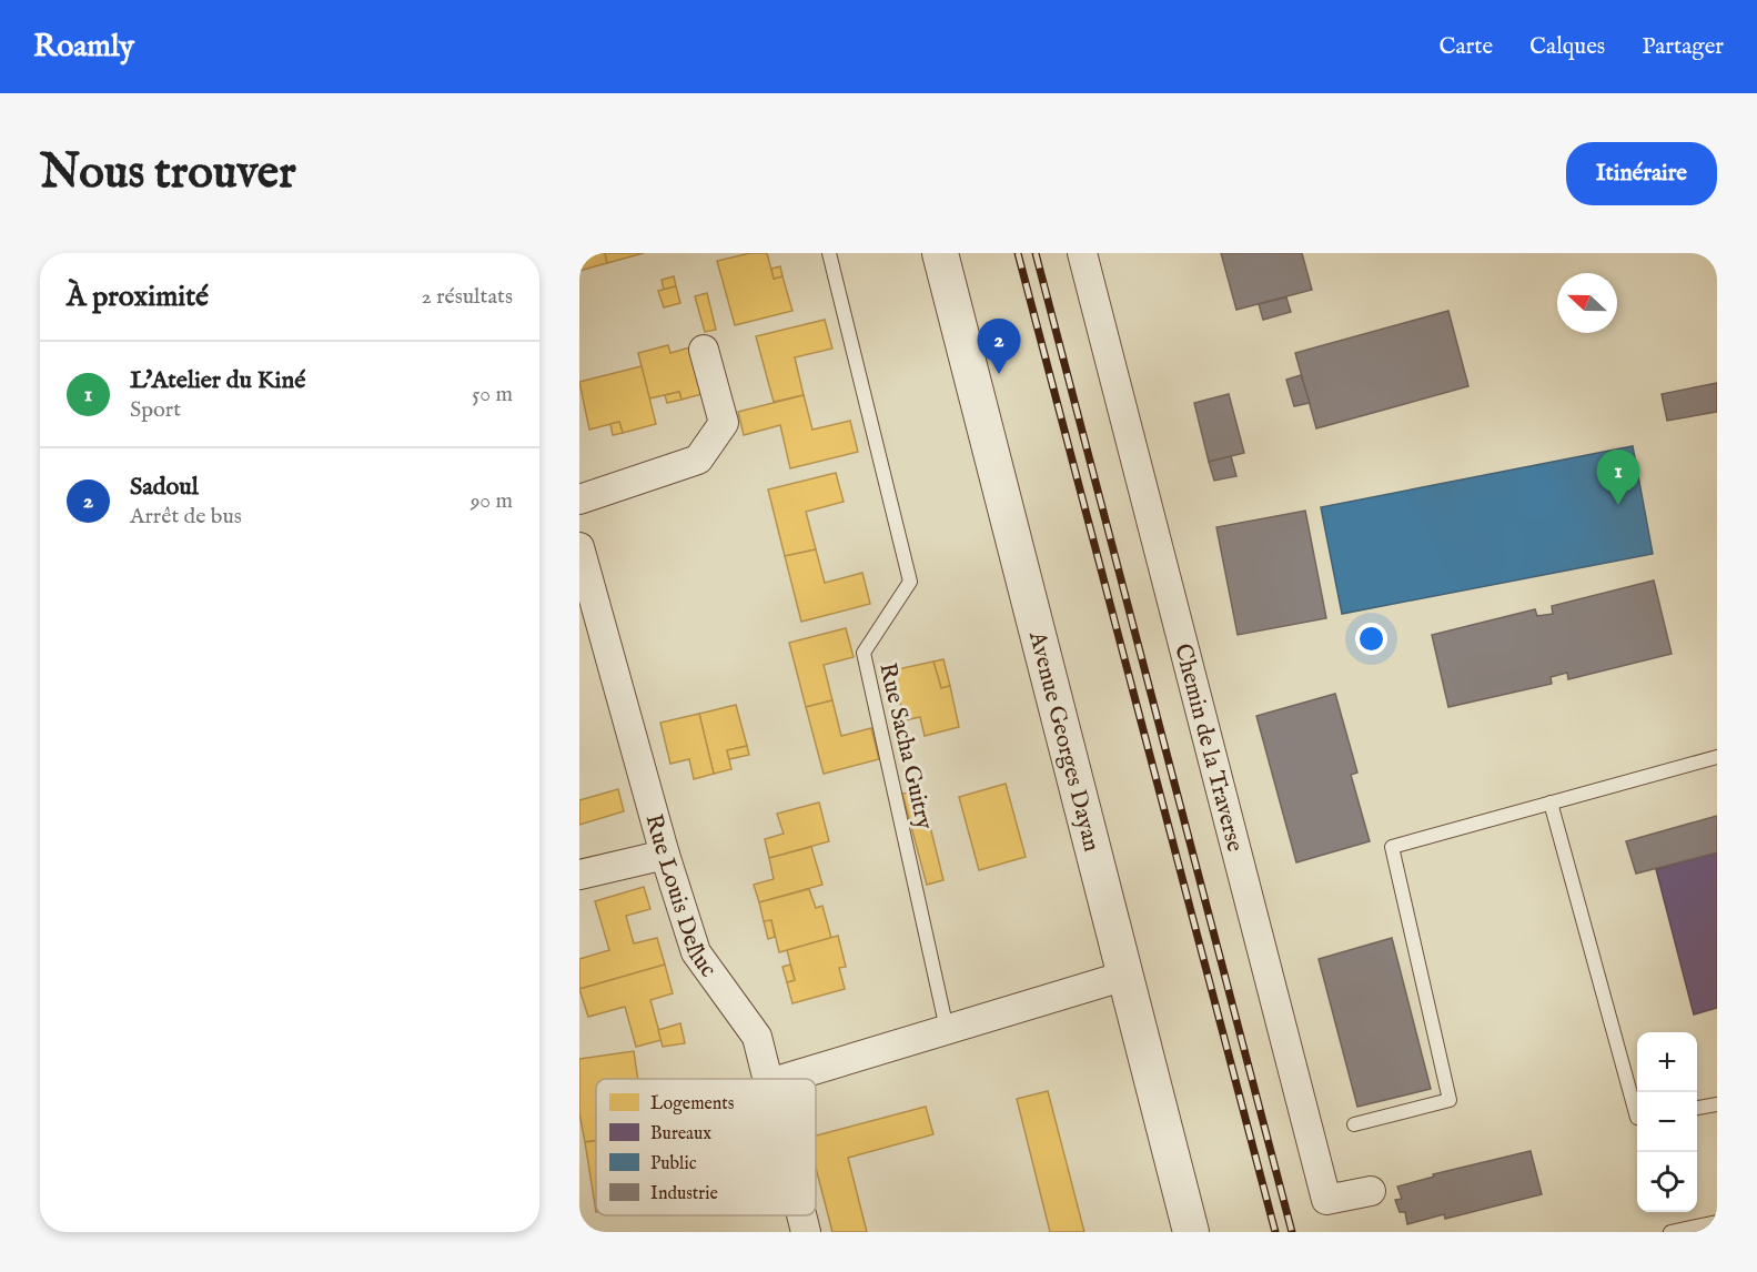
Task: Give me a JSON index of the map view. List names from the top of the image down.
{
  "streets": {
    "street": ["Avenue Georges Dayan", "Chemin de la Traverse", "Rue Louis Delluc"],
    "lane": ["Rue Sacha Guitry"]
  },
  "legend": [
    "Logements",
    "Bureaux",
    "Public",
    "Industrie"
  ],
  "north": "left",
  "page": {
    "header": "Roamly",
    "nav": ["Carte", "Calques", "Partager"],
    "buttons": "Itinéraire",
    "title": "Nous trouver",
    "heading": ["À proximité", "2 résultats"],
    "pins": ["2", "1"],
    "list": [
      {
        "mark": "1",
        "name": "L'Atelier du Kiné",
        "note": "Sport",
        "value": "50 m"
      },
      {
        "mark": "2",
        "name": "Sadoul",
        "note": "Arrêt de bus",
        "value": "90 m"
      }
    ],
    "map_buttons": ["+", "−"]
  }
}
